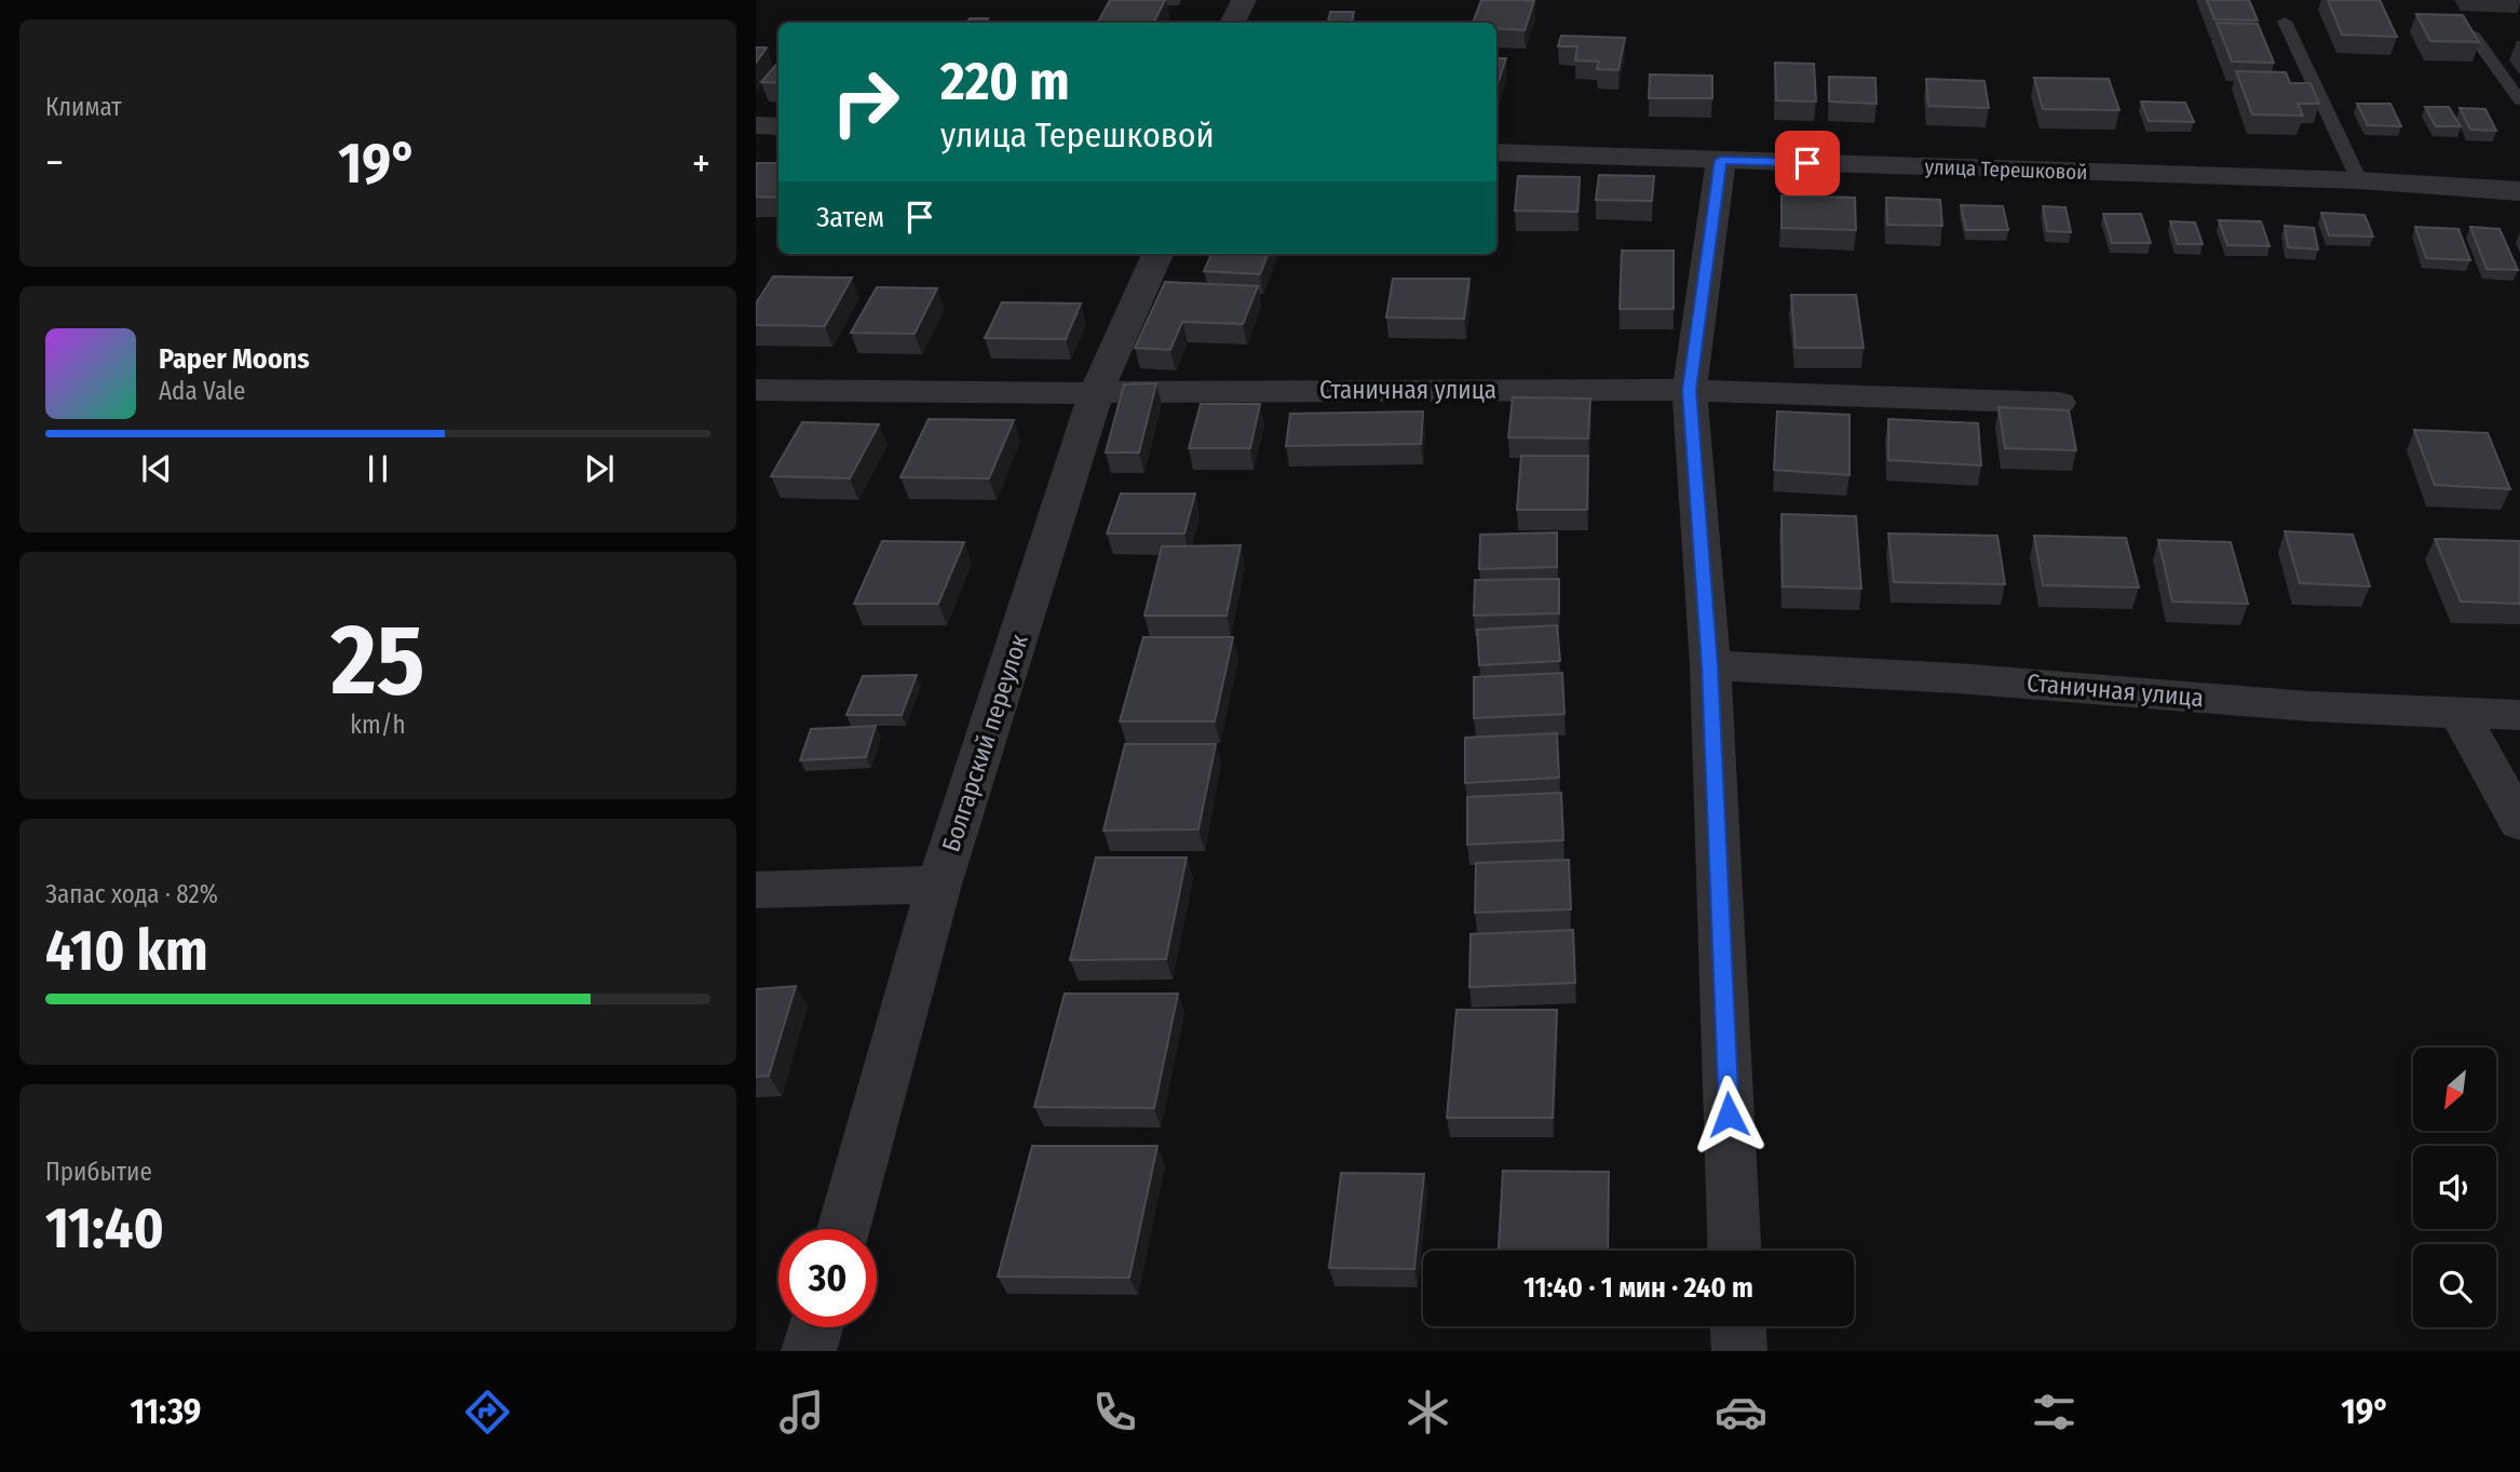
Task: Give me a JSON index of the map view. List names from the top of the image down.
{
  "streets": {
    "street": ["улица Терешковой", "Станичная улица", "Болгарский переулок"]
  },
  "crossings": [
    ["Станичная улица", "Болгарский переулок"]
  ],
  "north": "bottom left",
  "page": {
    "tile": [
      "Климат",
      ["25", "km/h"],
      ["Запас хода · 82%", "410 km"],
      ["Прибытие", "11:40"]
    ],
    "turn": ["220 m", "улица Терешковой"],
    "heat": ["−", "19°", "+"],
    "then": "Затем",
    "song": ["Paper Moons", "Ada Vale"],
    "limit": "30",
    "trip": "11:40 · 1 мин · 240 m",
    "tabs": ["11:39", "19°"]
  }
}
